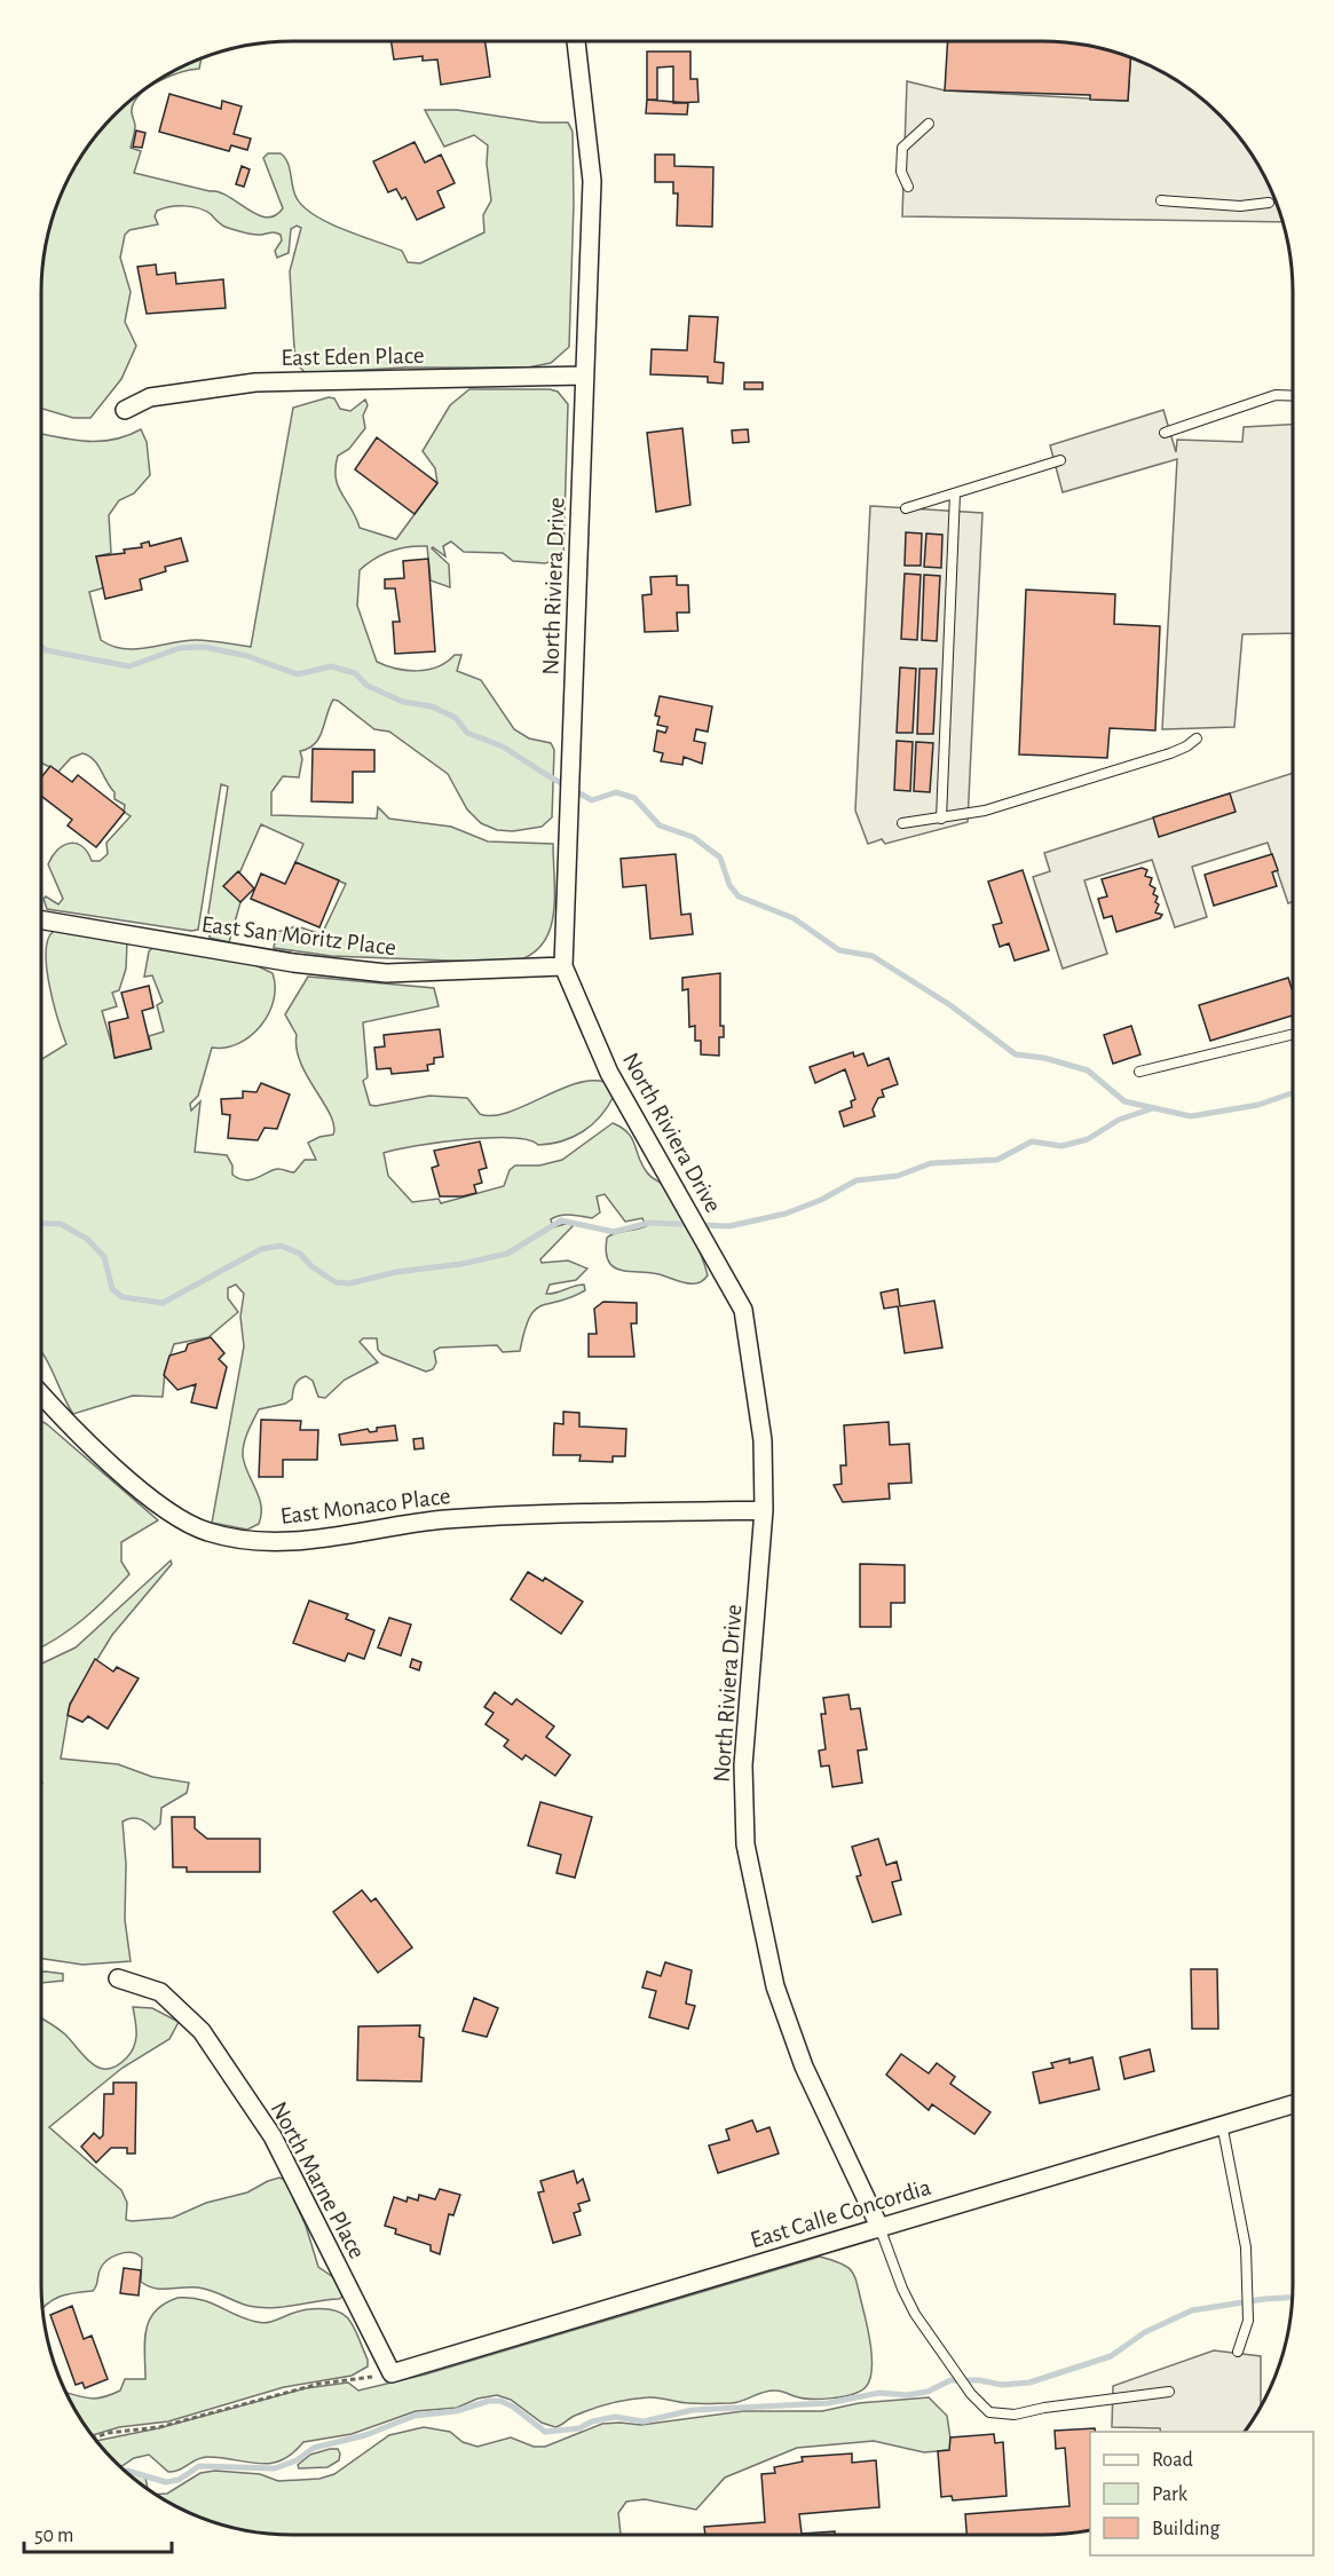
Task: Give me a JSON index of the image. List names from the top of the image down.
{
  "streets": {
    "street": [
      "East Eden Place",
      "North Riviera Drive",
      "East San Moritz Place",
      "East Monaco Place",
      "North Marne Place",
      "East Calle Concordia"
    ]
  },
  "crossings": [
    ["East Eden Place", "North Riviera Drive"],
    ["North Riviera Drive", "East San Moritz Place"],
    ["North Riviera Drive", "East Monaco Place"],
    ["North Riviera Drive", "East Calle Concordia"],
    ["North Marne Place", "East Calle Concordia"]
  ],
  "legend": ["Road", "Park", "Building"],
  "scale_bar": "50 m"
}
